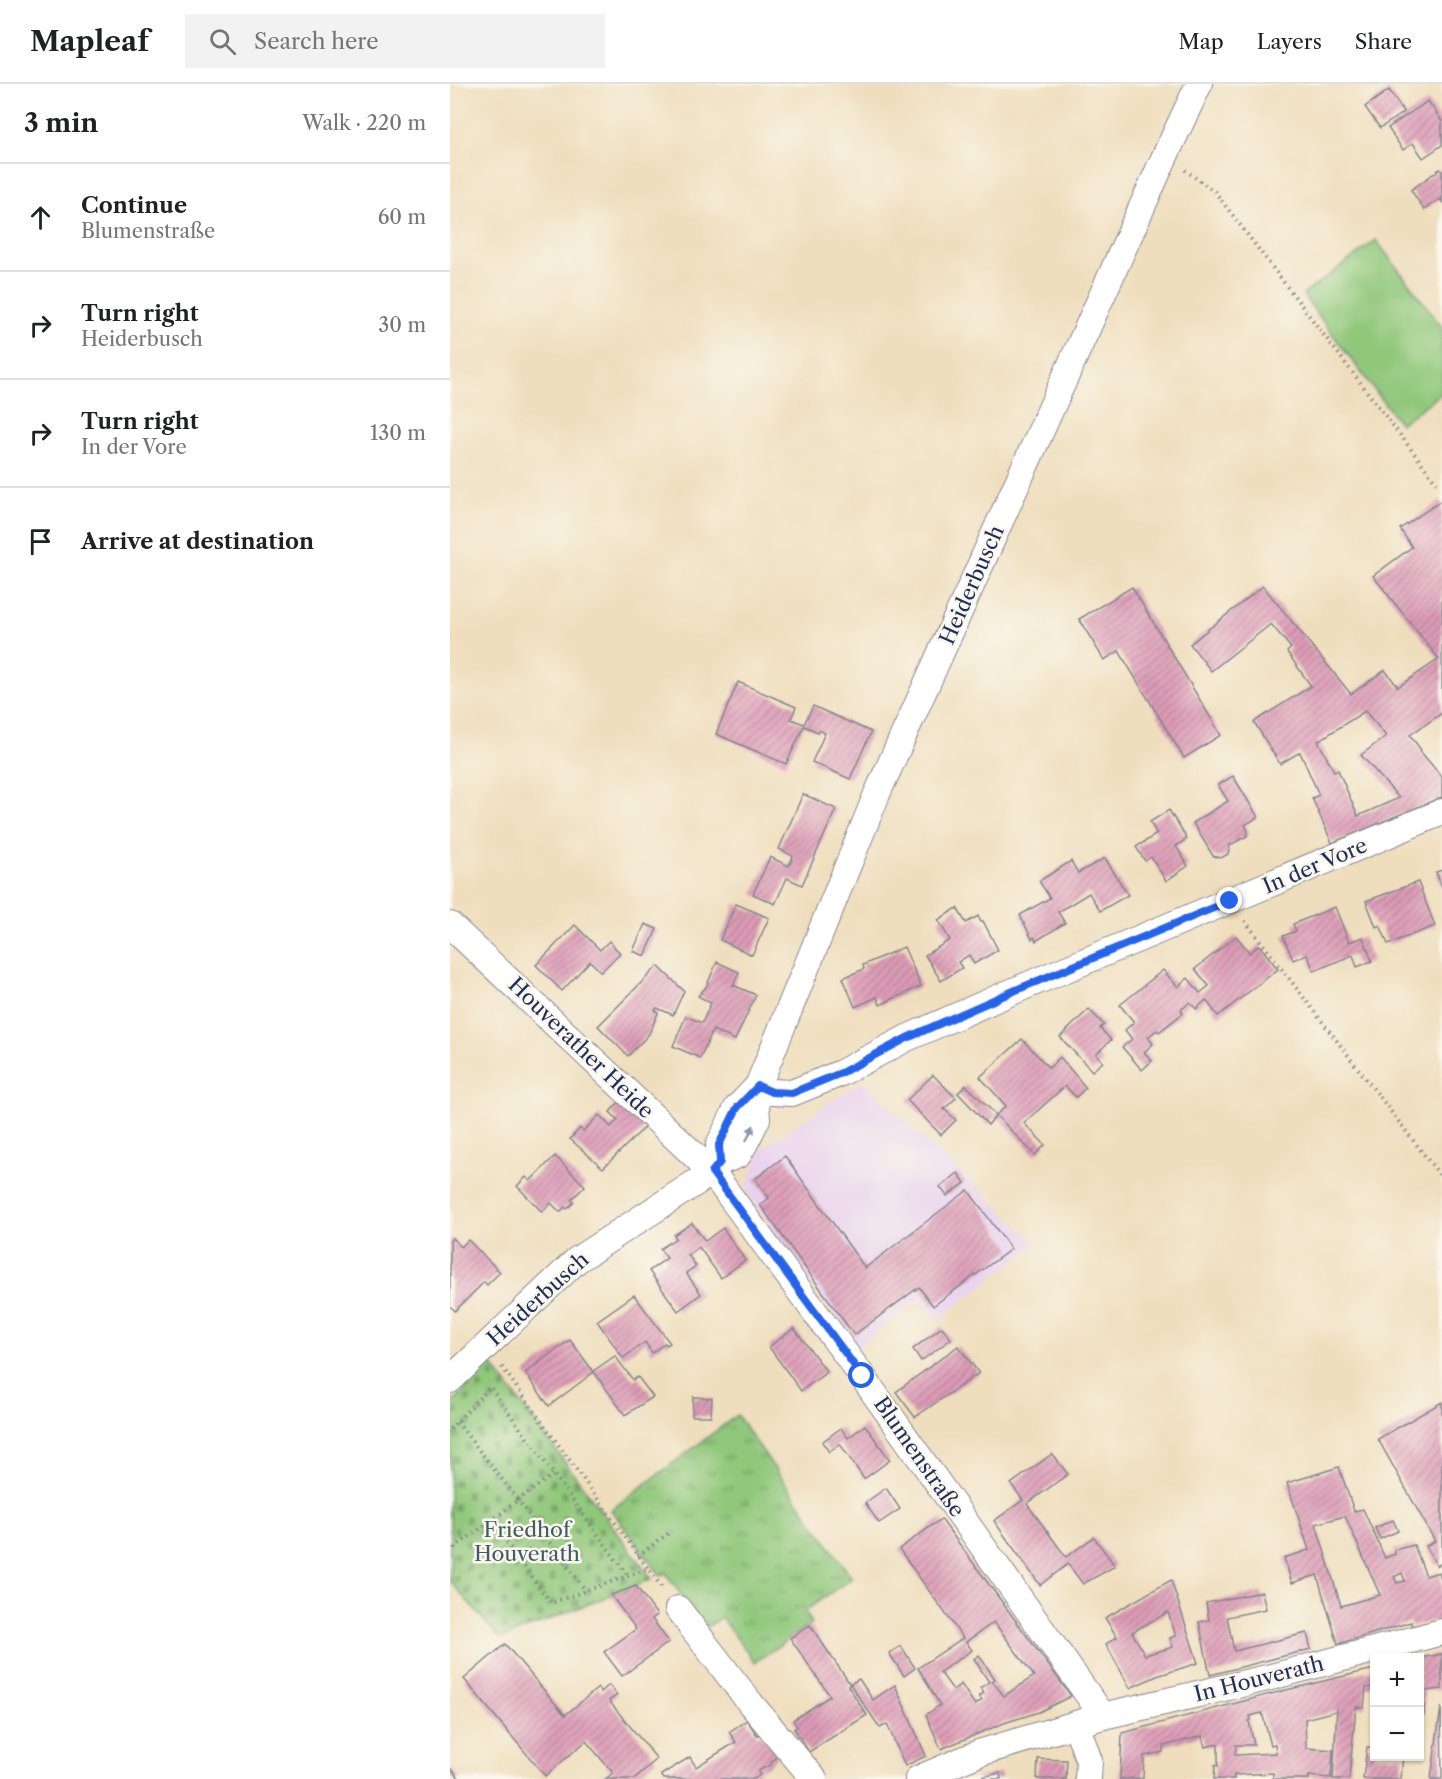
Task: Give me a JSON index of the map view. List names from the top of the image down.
{
  "streets": {
    "street": [
      "Heiderbusch",
      "In der Vore",
      "Houverather Heide",
      "Blumenstraße",
      "In Houverath"
    ]
  },
  "crossings": [
    ["Heiderbusch", "In der Vore"],
    ["Heiderbusch", "Houverather Heide"],
    ["Heiderbusch", "Blumenstraße"],
    ["Houverather Heide", "Blumenstraße"],
    ["Blumenstraße", "In Houverath"]
  ],
  "parks": ["Friedhof Houverath"],
  "page": {
    "header": "Mapleaf",
    "search": "Search here",
    "nav": ["Map", "Layers", "Share"],
    "heading": ["3 min", "Walk · 220 m"],
    "list": [
      ["Continue", "Blumenstraße", "60 m"],
      ["Turn right", "Heiderbusch", "30 m"],
      ["Turn right", "In der Vore", "130 m"],
      "Arrive at destination"
    ],
    "map_buttons": ["+", "−"]
  }
}
